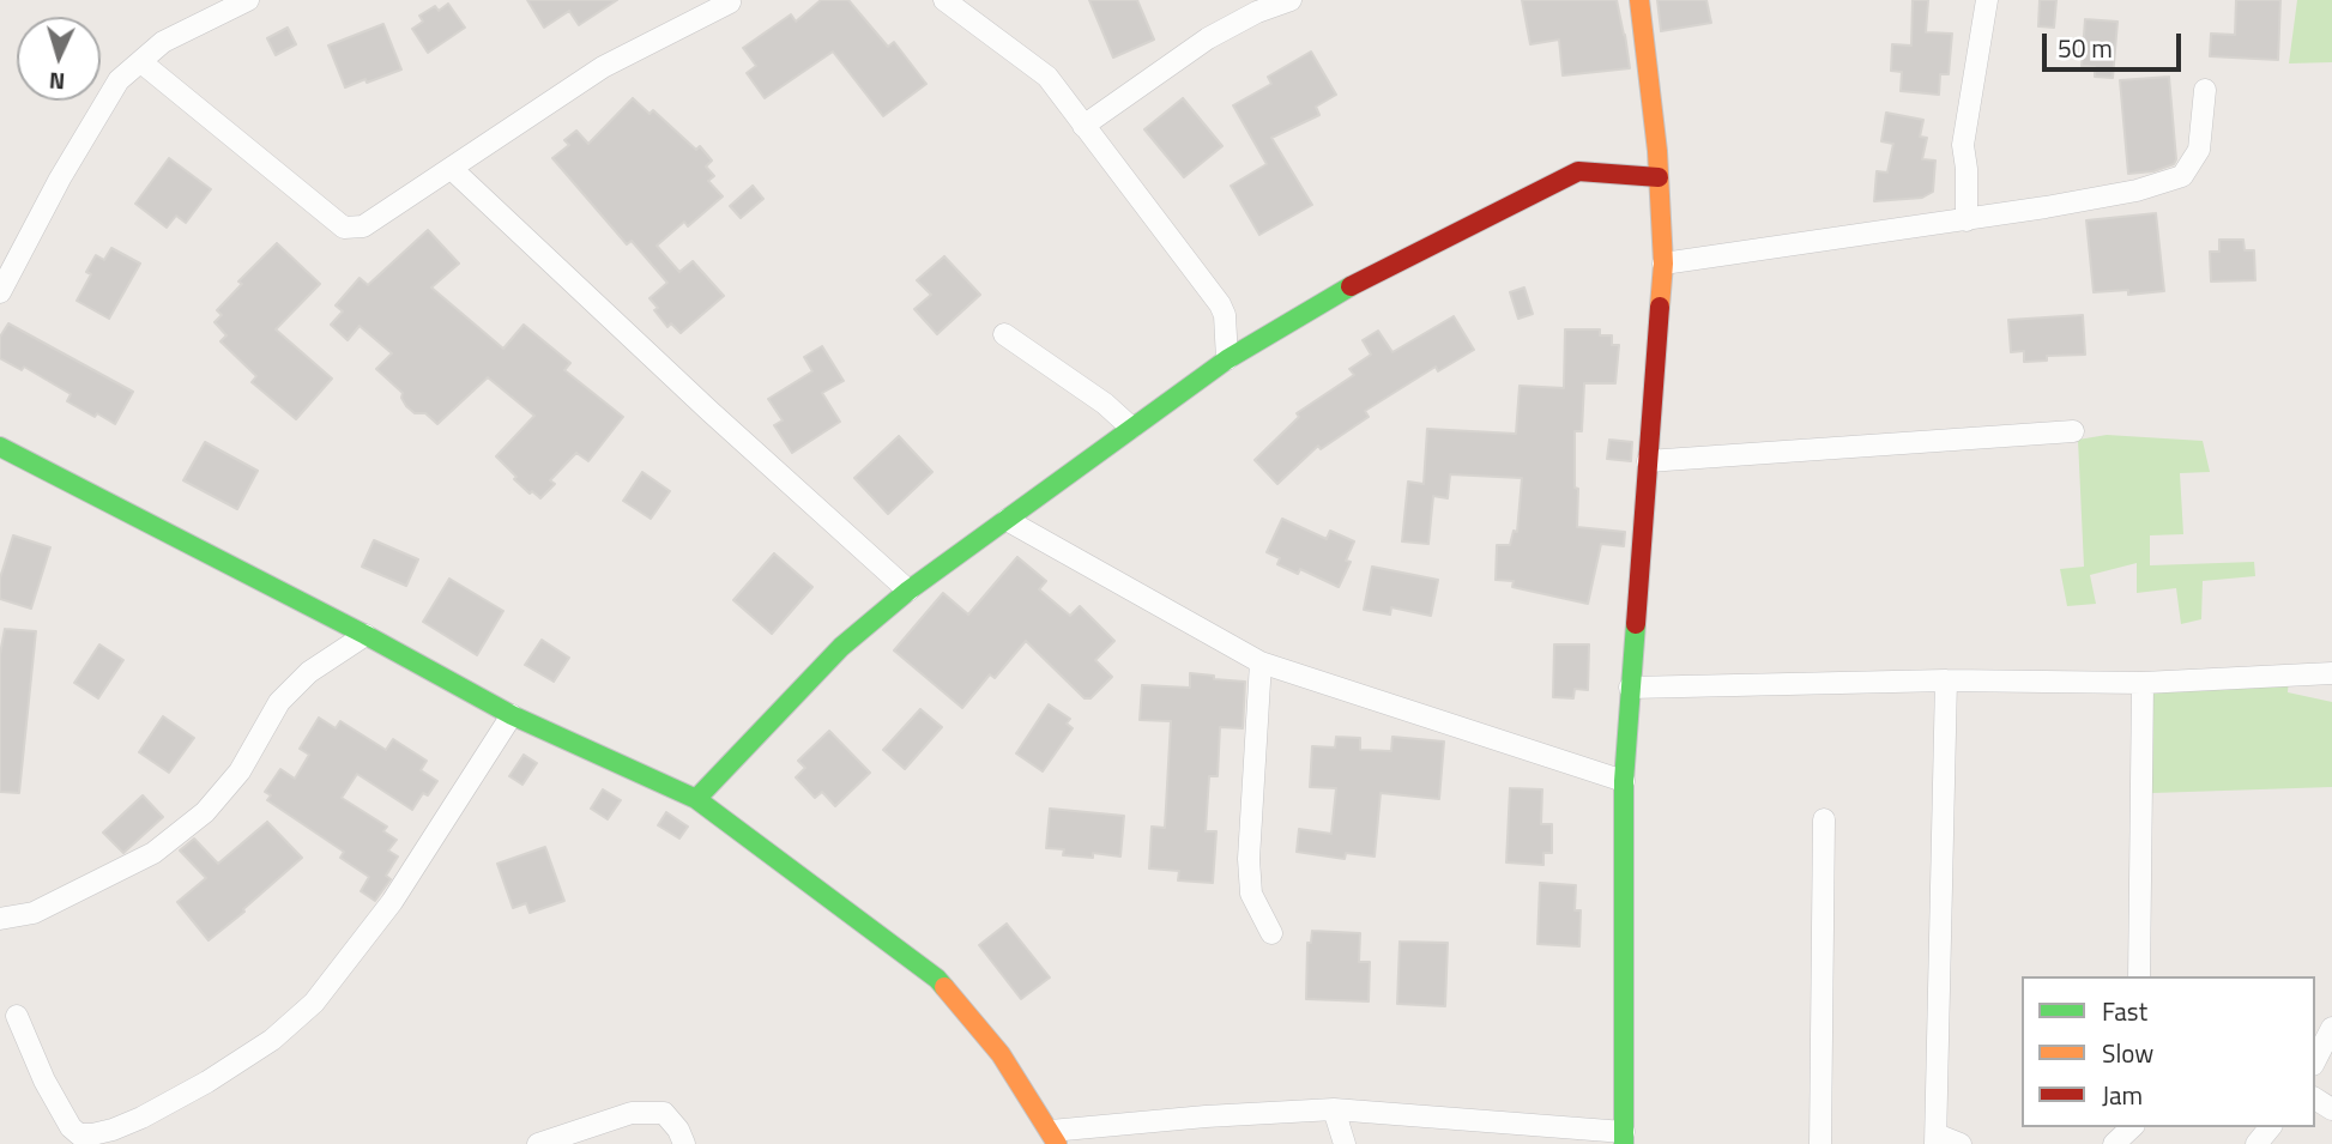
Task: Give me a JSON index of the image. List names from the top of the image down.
{
  "legend": ["Fast", "Slow", "Jam"],
  "scale_bar": "50 m",
  "north": "bottom"
}
